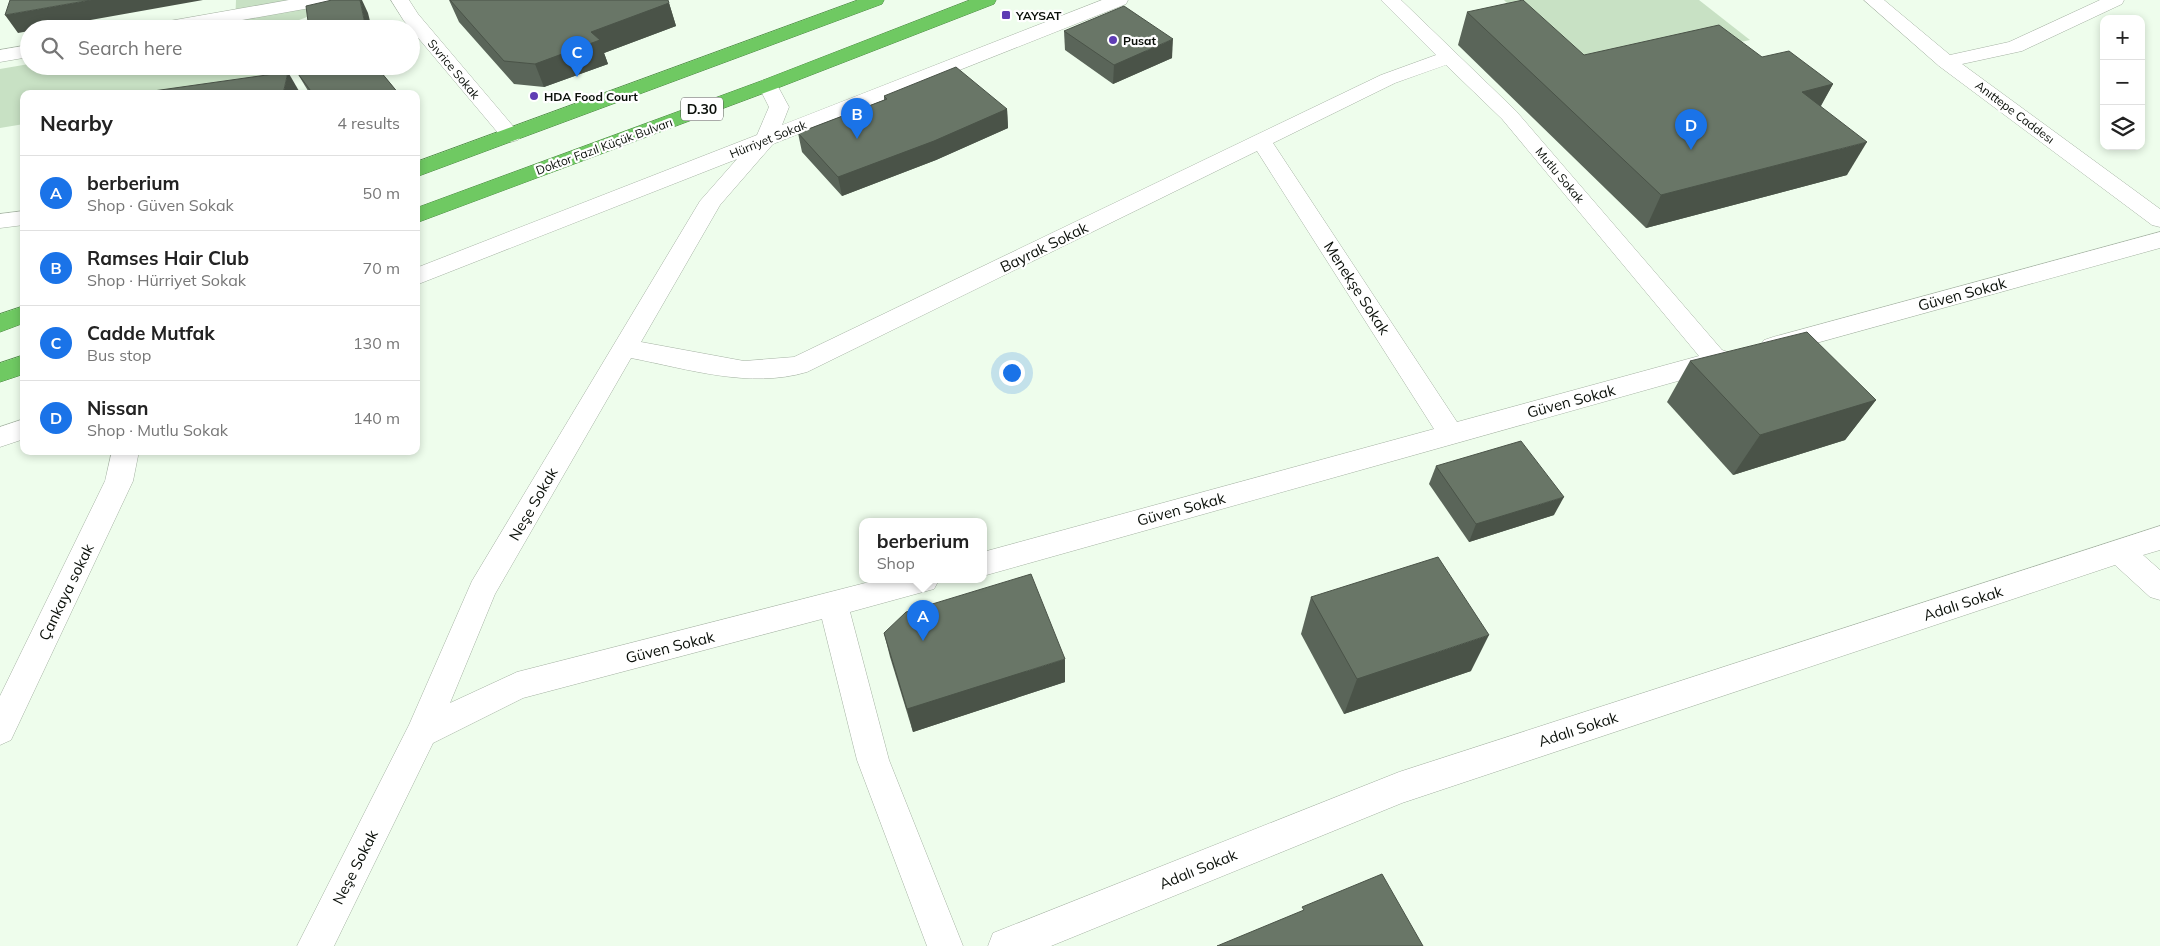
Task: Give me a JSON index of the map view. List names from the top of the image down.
{
  "streets": {
    "highway": ["D.30", "Doktor Fazıl Küçük Bulvarı"],
    "street": [
      "Sıvrice Sokak",
      "Anıttepe Caddesı",
      "Hürriyet Sokak",
      "Mutlu Sokak",
      "Bayrak Sokak",
      "Menekşe Sokak",
      "Güven Sokak",
      "Neşe Sokak",
      "Çankaya sokak",
      "Adalı Sokak"
    ]
  },
  "crossings": [
    ["Hürriyet Sokak", "Neşe Sokak"],
    ["Doktor Fazıl Küçük Bulvarı", "Neşe Sokak"],
    ["Mutlu Sokak", "Bayrak Sokak"],
    ["Mutlu Sokak", "Güven Sokak"],
    ["Bayrak Sokak", "Menekşe Sokak"],
    ["Bayrak Sokak", "Neşe Sokak"],
    ["Menekşe Sokak", "Güven Sokak"],
    ["Güven Sokak", "Neşe Sokak"]
  ],
  "places": {
    "transit": ["YAYSAT"],
    "other": ["Pusat", "HDA Food Court"]
  },
  "page": {
    "map_buttons": ["+", "−"],
    "search": "Search here",
    "pins": [
      "C",
      "B",
      "D",
      "A"
    ],
    "heading": ["Nearby", "4 results"],
    "list": [
      {
        "mark": "A",
        "name": "berberium",
        "note": "Shop · Güven Sokak",
        "value": "50 m"
      },
      {
        "mark": "B",
        "name": "Ramses Hair Club",
        "note": "Shop · Hürriyet Sokak",
        "value": "70 m"
      },
      {
        "mark": "C",
        "name": "Cadde Mutfak",
        "note": "Bus stop",
        "value": "130 m"
      },
      {
        "mark": "D",
        "name": "Nissan",
        "note": "Shop · Mutlu Sokak",
        "value": "140 m"
      }
    ],
    "popup": ["berberium", "Shop"]
  }
}
